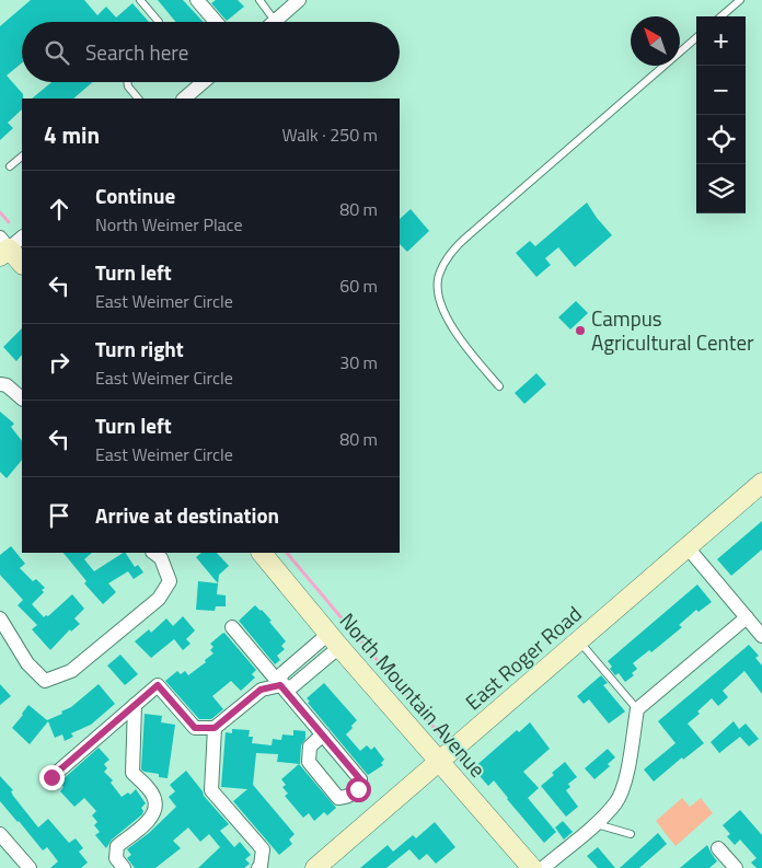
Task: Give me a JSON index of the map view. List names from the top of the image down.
{
  "streets": {
    "street": ["East Roger Road", "North Mountain Avenue"]
  },
  "crossings": [
    ["East Roger Road", "North Mountain Avenue"]
  ],
  "places": ["Campus Agricultural Center"],
  "north": "top left",
  "page": {
    "map_buttons": ["+", "−"],
    "search": "Search here",
    "heading": ["4 min", "Walk · 250 m"],
    "list": [
      ["Continue", "North Weimer Place", "80 m"],
      ["Turn left", "East Weimer Circle", "60 m"],
      ["Turn right", "East Weimer Circle", "30 m"],
      ["Turn left", "East Weimer Circle", "80 m"],
      "Arrive at destination"
    ]
  }
}
